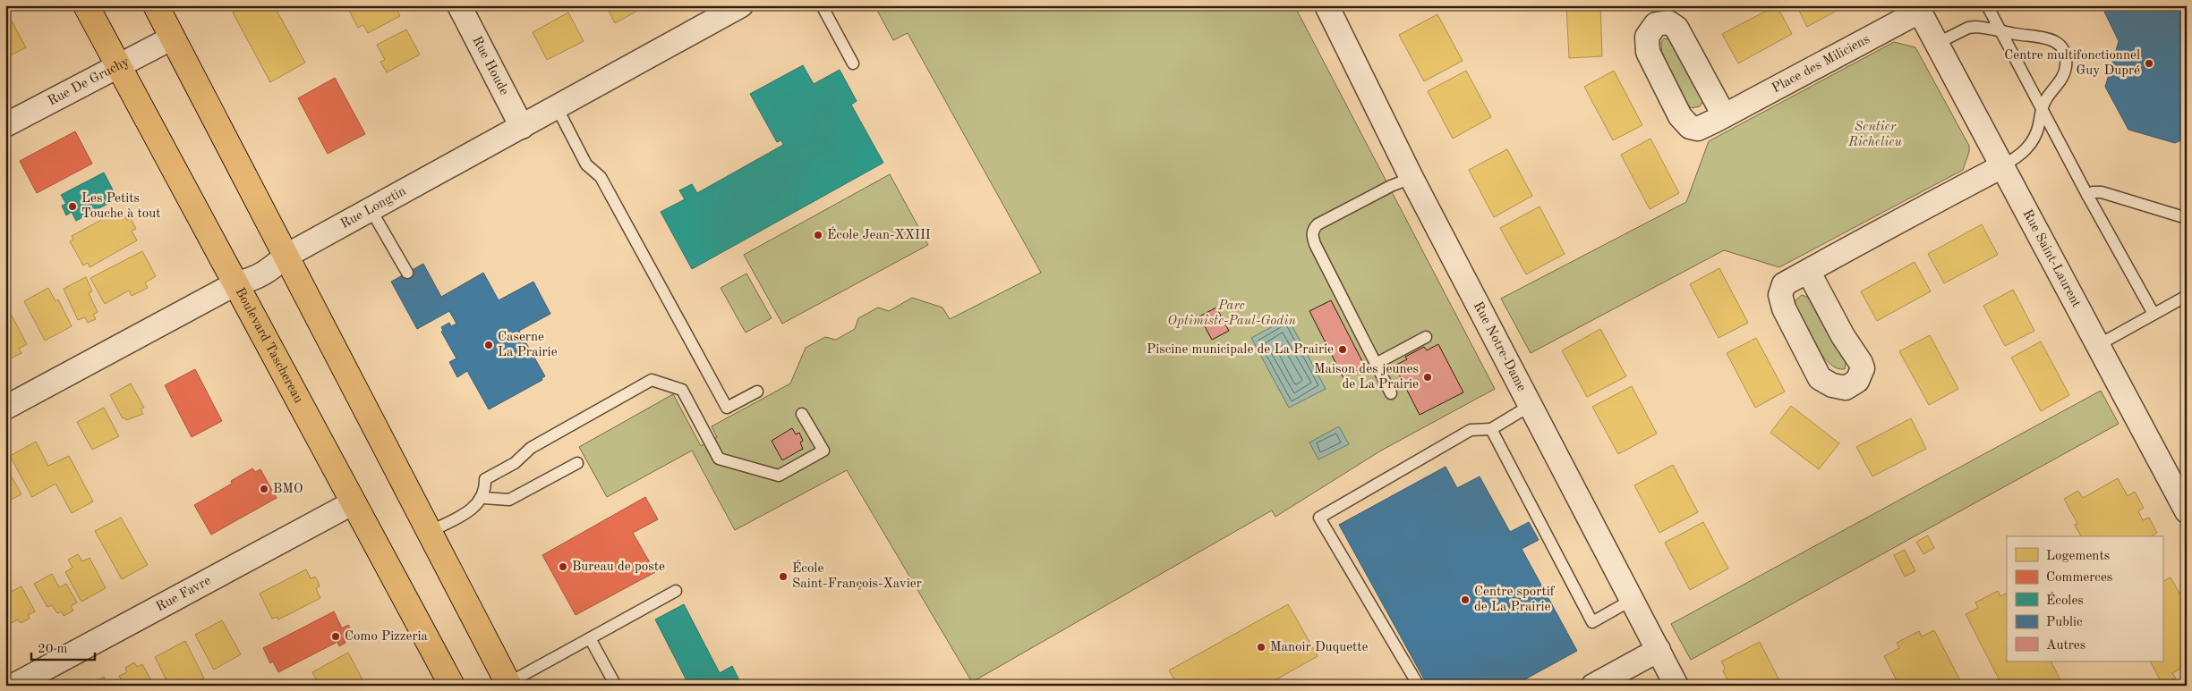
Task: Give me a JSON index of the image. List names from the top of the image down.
{
  "streets": {
    "main road": ["Boulevard Taschereau"],
    "street": [
      "Place des Miliciens",
      "Rue Houde",
      "Rue De Gruchy",
      "Rue Longtin",
      "Rue Saint-Laurent",
      "Rue Notre-Dame",
      "Rue Favre"
    ]
  },
  "crossings": [
    ["Place des Miliciens", "Rue Saint-Laurent"],
    ["Rue Houde", "Rue Longtin"],
    ["Rue De Gruchy", "Boulevard Taschereau"],
    ["Rue Longtin", "Boulevard Taschereau"],
    ["Boulevard Taschereau", "Rue Favre"]
  ],
  "parks": ["Sentier Richelieu", "Parc Optimiste-Paul-Godin"],
  "places": [
    "Centre multifonctionnel Guy Dupré",
    "Les Petits Touche à tout",
    "École Jean-XXIII",
    "Caserne La Prairie",
    "Piscine municipale de La Prairie",
    "Maison des jeunes de La Prairie",
    "BMO",
    "Bureau de poste",
    "École Saint-François-Xavier",
    "Centre sportif de La Prairie",
    "Como Pizzeria",
    "Manoir Duquette"
  ],
  "legend": [
    "Logements",
    "Commerces",
    "Écoles",
    "Public",
    "Autres"
  ],
  "scale_bar": "20 m"
}
